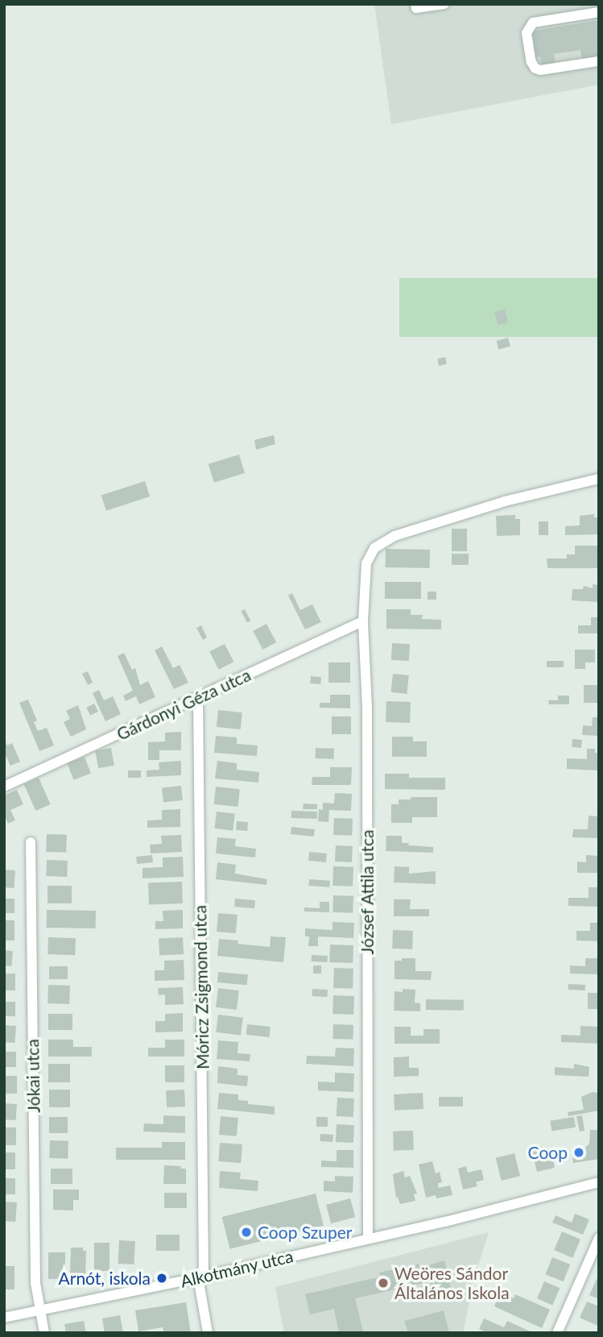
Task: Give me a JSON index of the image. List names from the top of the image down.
{
  "streets": {
    "street": [
      "Gárdonyi Géza utca",
      "József Attila utca",
      "Móricz Zsigmond utca",
      "Jókai utca",
      "Alkotmány utca"
    ]
  },
  "crossings": [
    ["Gárdonyi Géza utca", "József Attila utca"],
    ["Gárdonyi Géza utca", "Móricz Zsigmond utca"],
    ["József Attila utca", "Alkotmány utca"],
    ["Móricz Zsigmond utca", "Alkotmány utca"],
    ["Jókai utca", "Alkotmány utca"]
  ],
  "places": [
    "Coop",
    "Coop Szuper",
    "Arnót, iskola",
    "Weöres Sándor Általános Iskola"
  ]
}
